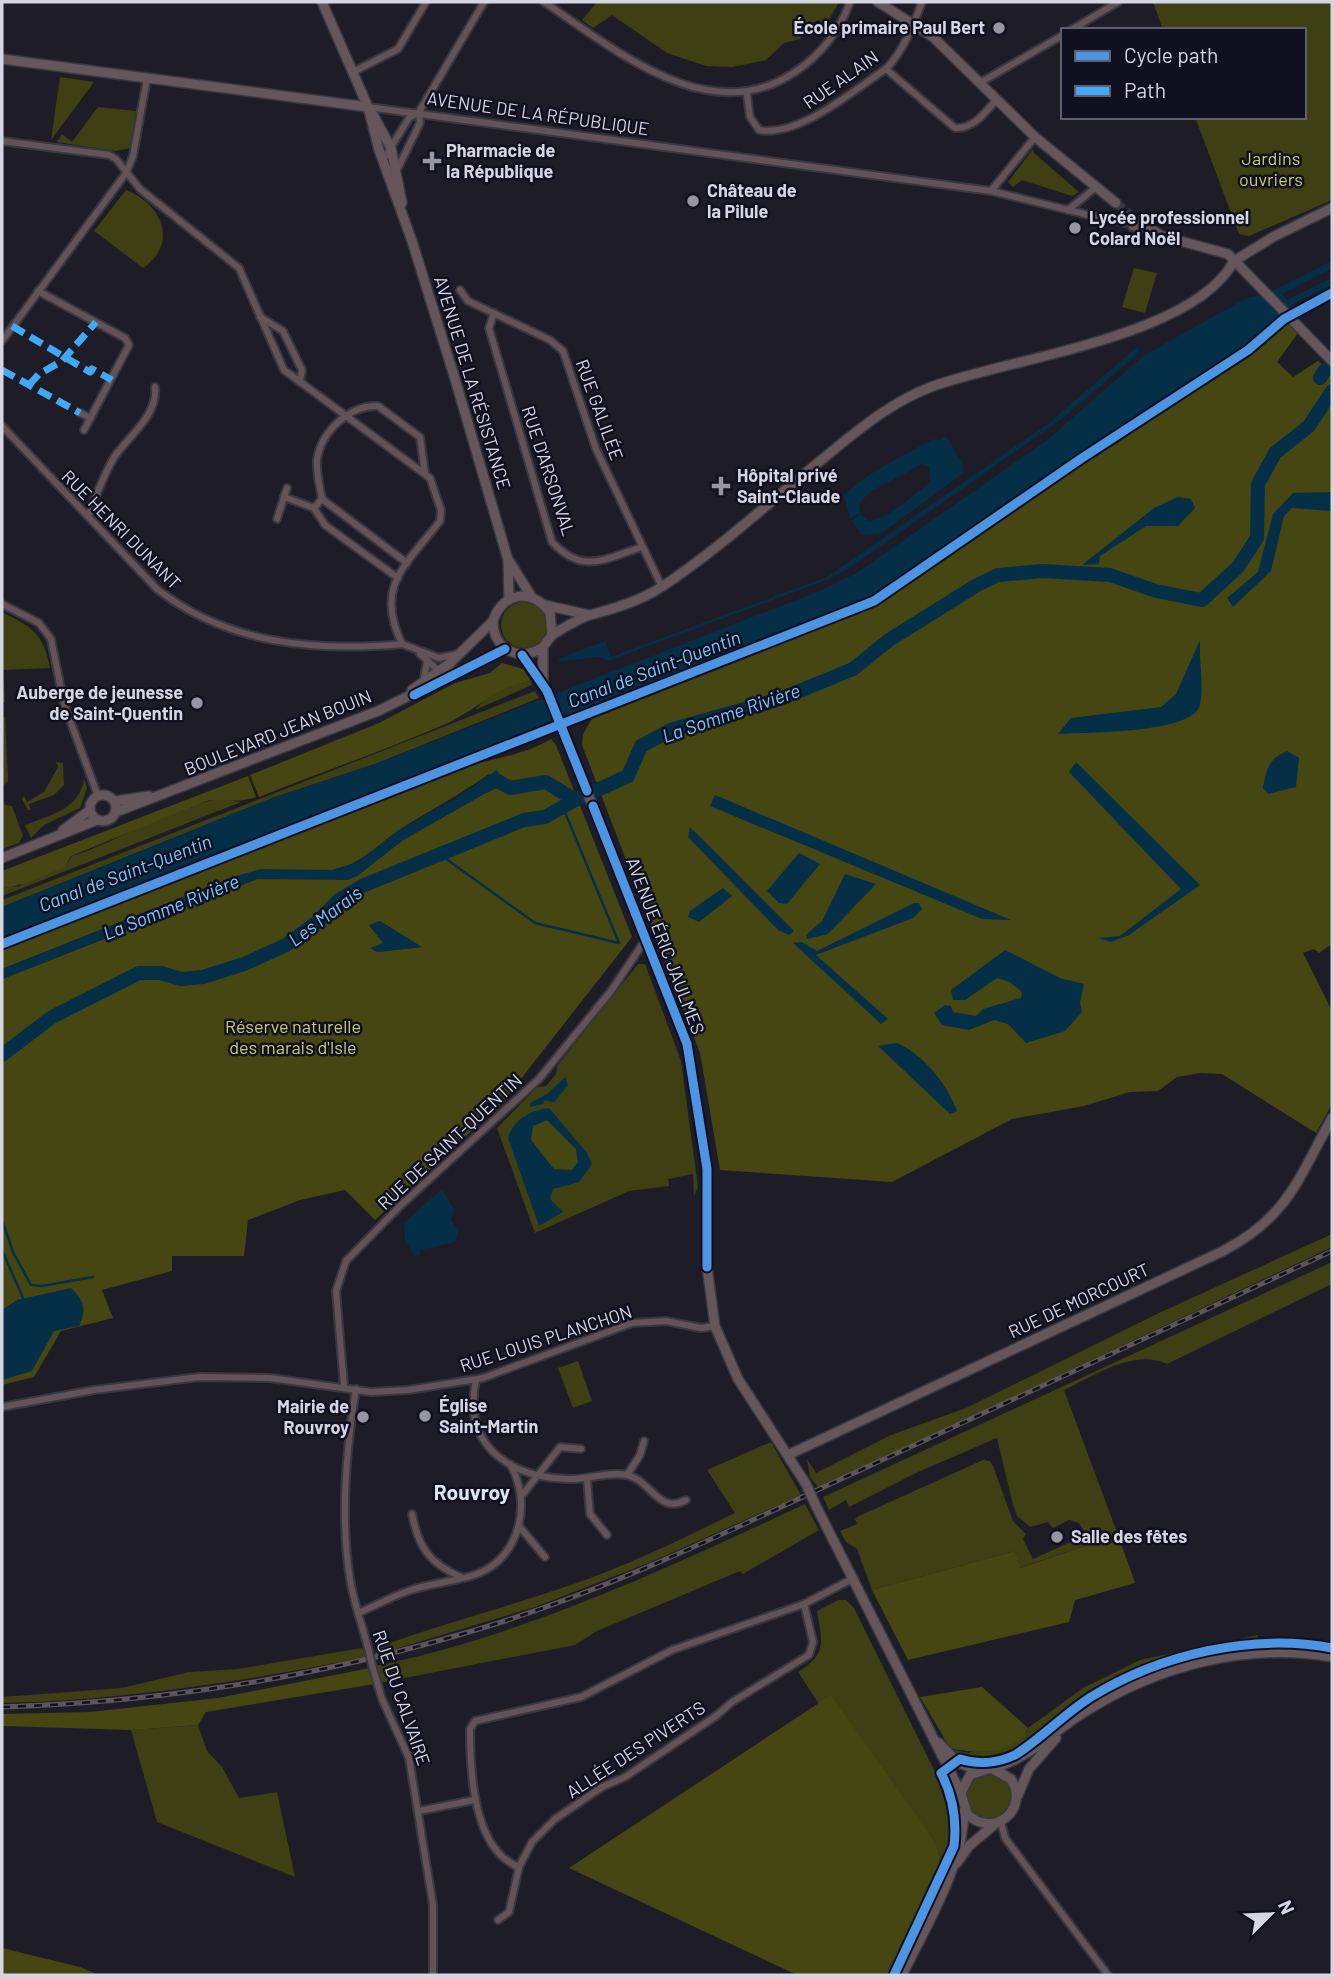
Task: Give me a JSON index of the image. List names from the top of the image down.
{
  "streets": {
    "street": [
      "RUE ALAIN",
      "AVENUE DE LA RÉPUBLIQUE",
      "AVENUE DE LA RÉSISTANCE",
      "RUE GALILÉE",
      "RUE D'ARSONVAL",
      "RUE HENRI DUNANT",
      "BOULEVARD JEAN BOUIN",
      "AVENUE ÉRIC JAULMES",
      "RUE DE SAINT-QUENTIN",
      "RUE DE MORCOURT",
      "RUE LOUIS PLANCHON",
      "RUE DU CALVAIRE",
      "ALLÉE DES PIVERTS"
    ]
  },
  "crossings": [
    ["AVENUE DE LA RÉPUBLIQUE", "AVENUE DE LA RÉSISTANCE"],
    ["RUE GALILÉE", "RUE D'ARSONVAL"],
    ["AVENUE ÉRIC JAULMES", "RUE DE SAINT-QUENTIN"],
    ["AVENUE ÉRIC JAULMES", "RUE DE MORCOURT"],
    ["AVENUE ÉRIC JAULMES", "RUE LOUIS PLANCHON"],
    ["RUE DE SAINT-QUENTIN", "RUE LOUIS PLANCHON"],
    ["RUE LOUIS PLANCHON", "RUE DU CALVAIRE"]
  ],
  "districts": ["Rouvroy"],
  "water": ["Canal de Saint-Quentin", "La Somme Rivière", "Les Marais"],
  "parks": ["Jardins ouvriers", "Réserve naturelle des marais d'Isle"],
  "places": {
    "other": [
      "École primaire Paul Bert",
      "Château de la Pilule",
      "Lycée professionnel Colard Noël",
      "Auberge de jeunesse de Saint-Quentin",
      "Église Saint-Martin",
      "Mairie de Rouvroy",
      "Salle des fêtes"
    ],
    "health": ["Pharmacie de la République", "Hôpital privé Saint-Claude"]
  },
  "legend": ["Cycle path", "Path"],
  "north": "top right"
}
